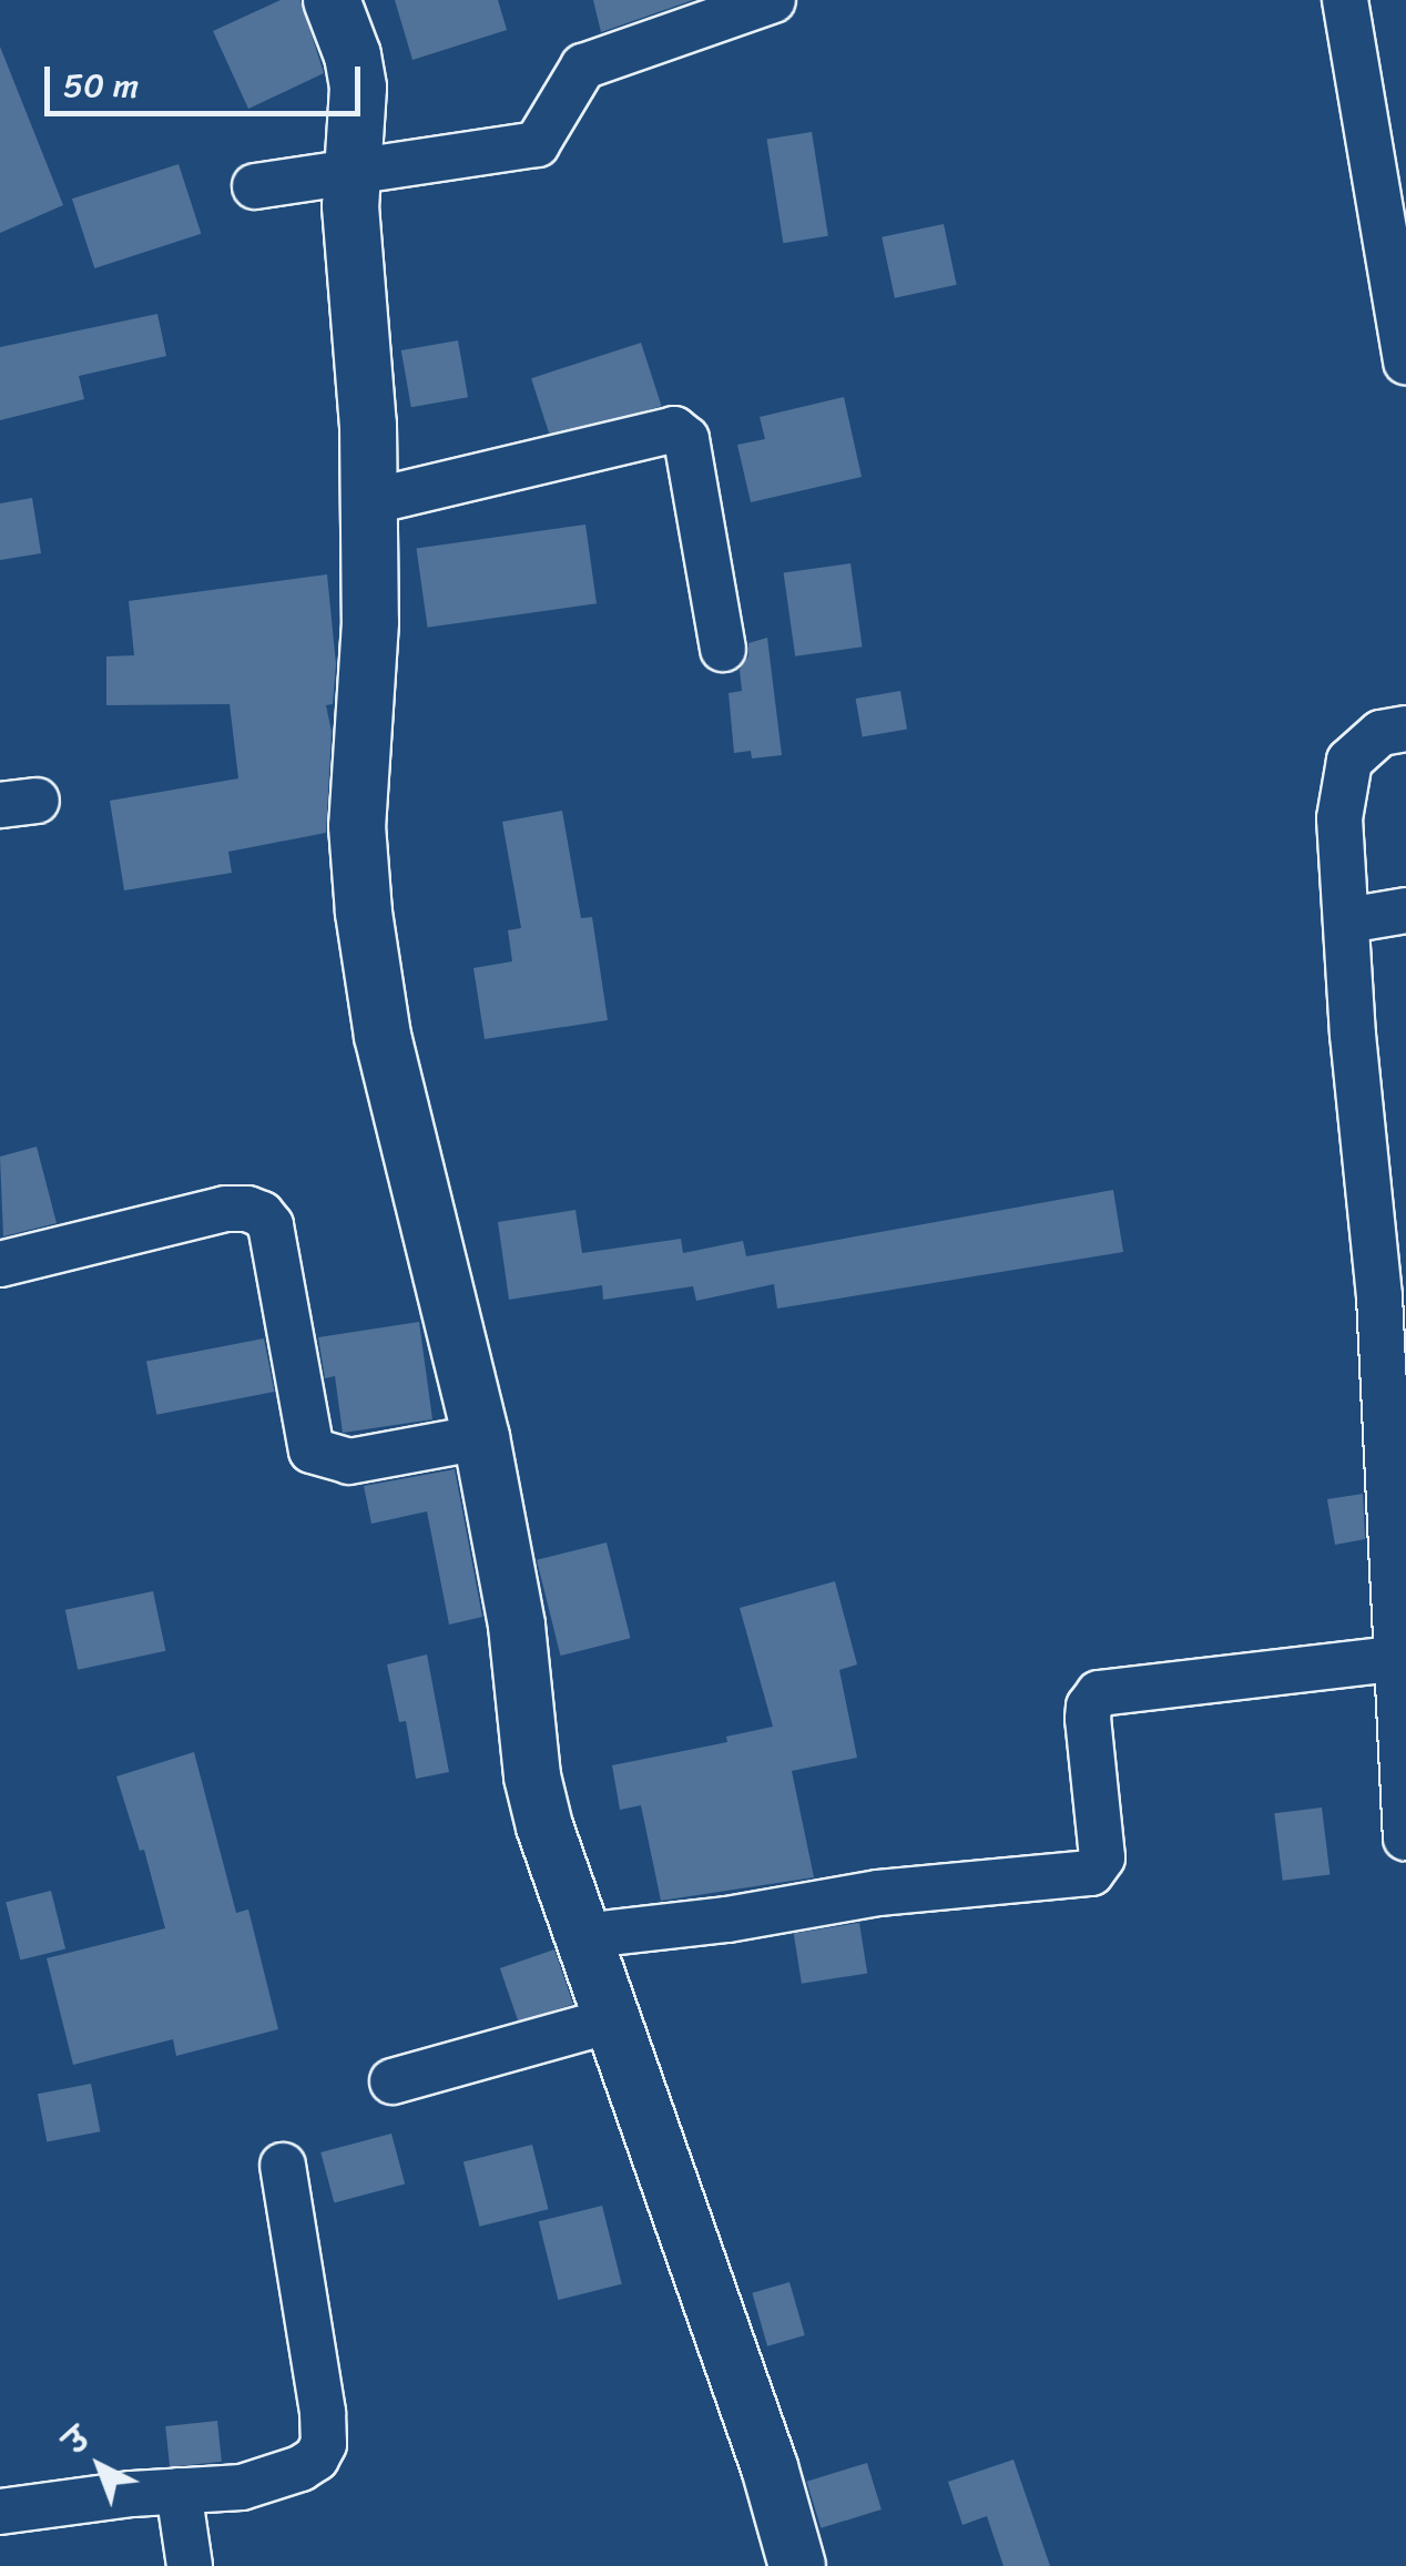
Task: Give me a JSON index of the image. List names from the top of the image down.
{
  "scale_bar": "50 m",
  "north": "top left"
}
